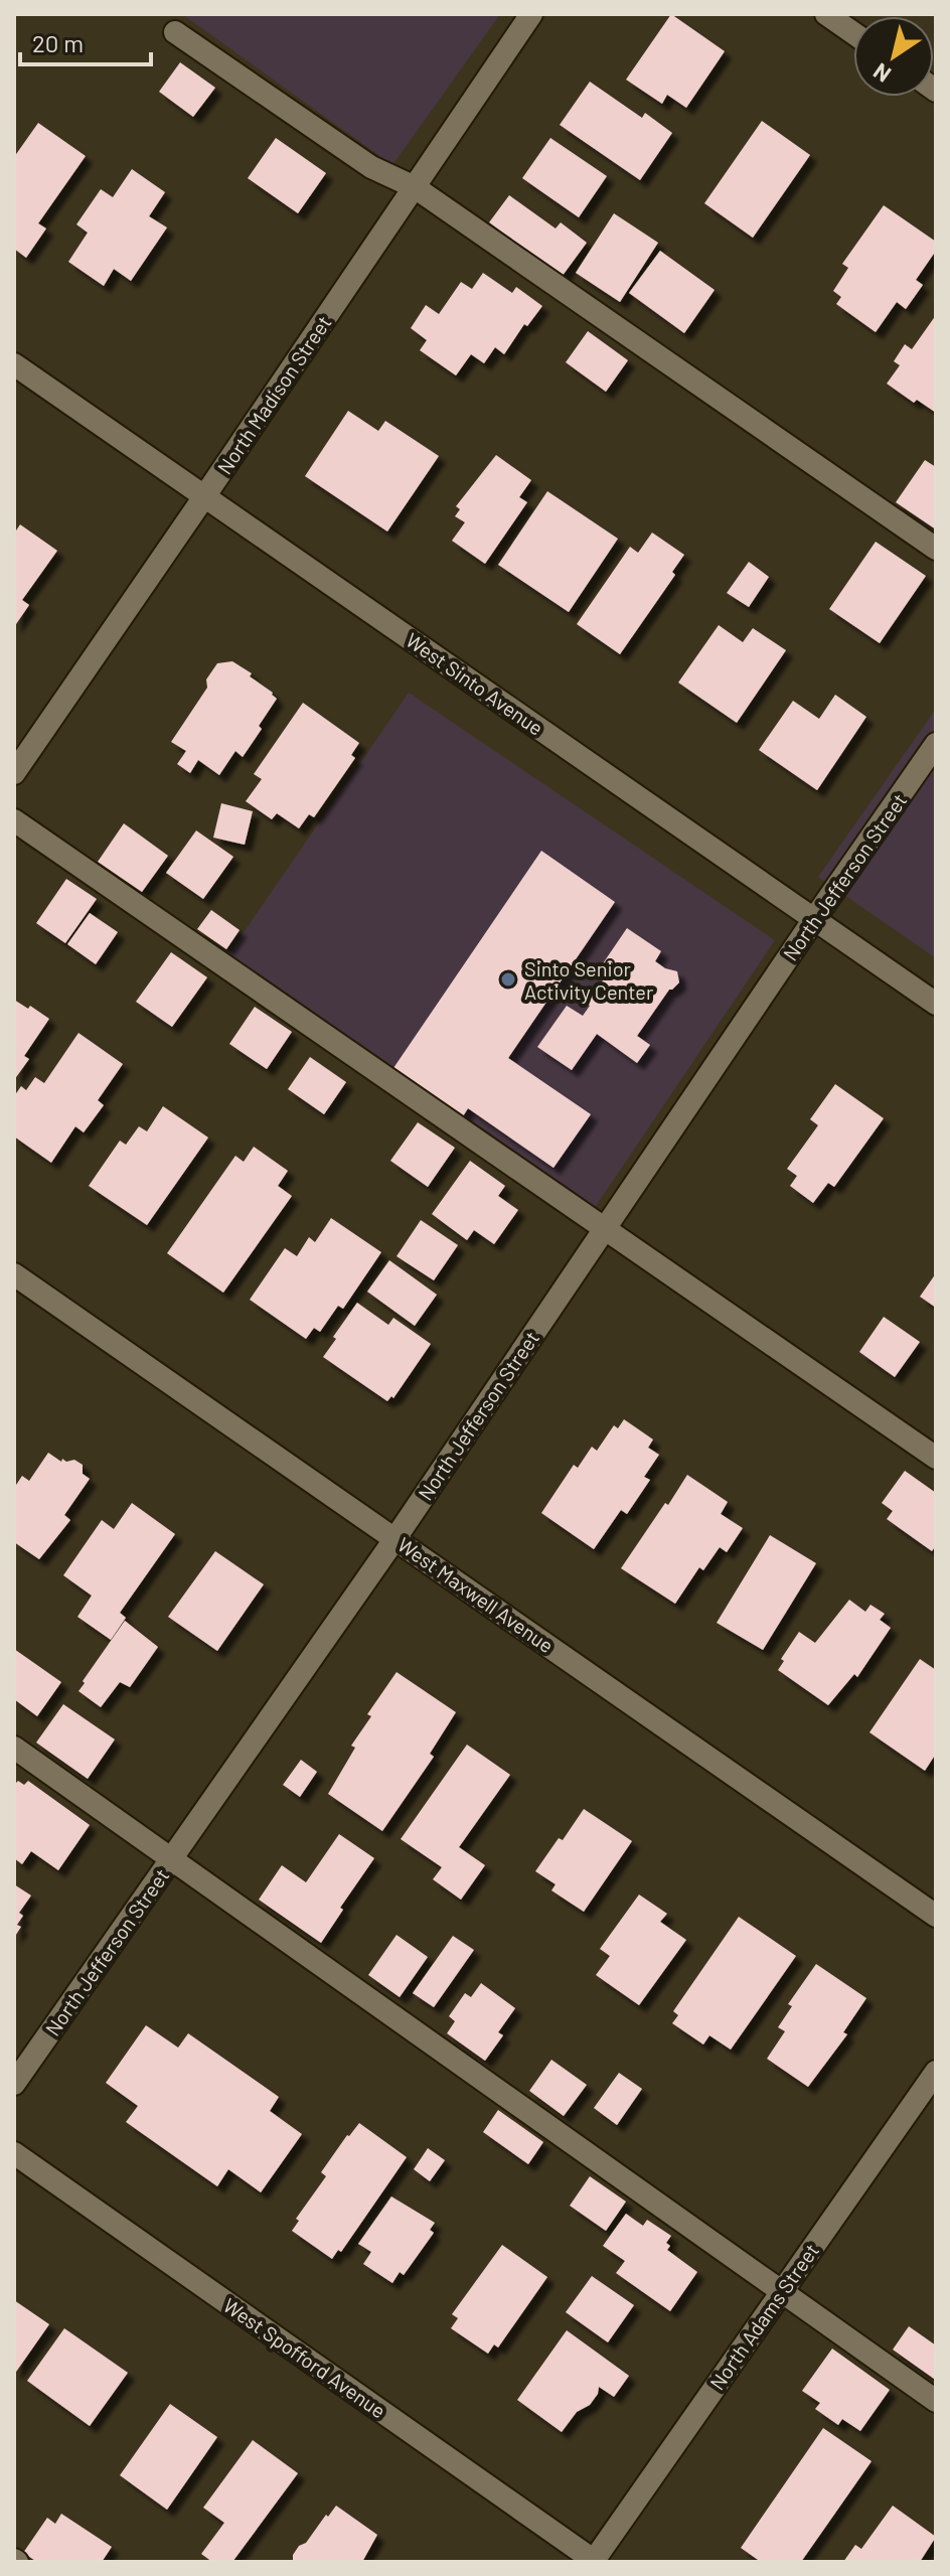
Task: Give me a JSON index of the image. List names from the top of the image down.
{
  "streets": {
    "street": [
      "North Madison Street",
      "West Sinto Avenue",
      "North Jefferson Street",
      "West Maxwell Avenue",
      "North Adams Street",
      "West Spofford Avenue"
    ]
  },
  "crossings": [
    ["North Madison Street", "West Sinto Avenue"],
    ["West Sinto Avenue", "North Jefferson Street"],
    ["North Jefferson Street", "West Maxwell Avenue"],
    ["North Adams Street", "West Spofford Avenue"]
  ],
  "places": ["Sinto Senior Activity Center"],
  "scale_bar": "20 m",
  "north": "bottom left"
}
